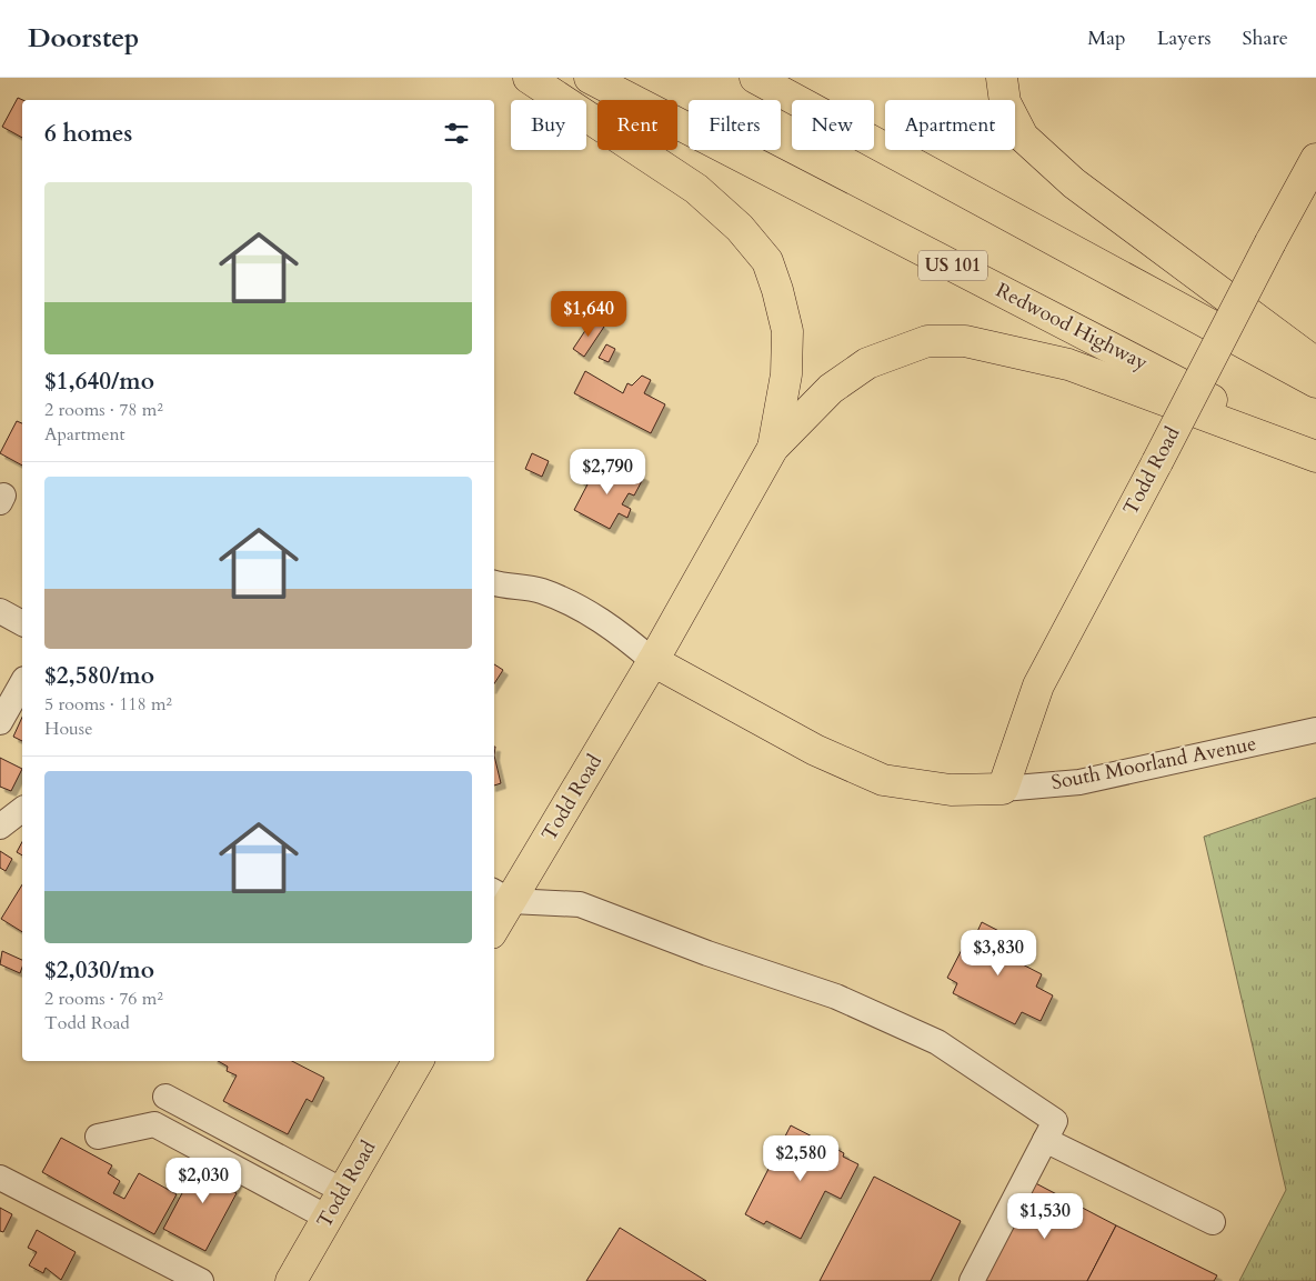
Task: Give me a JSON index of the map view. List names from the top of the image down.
{
  "streets": {
    "main road": [
      "US 101",
      "Redwood Highway",
      "Todd Road",
      "South Moorland Avenue"
    ]
  },
  "crossings": [
    ["Todd Road", "South Moorland Avenue"]
  ],
  "page": {
    "header": "Doorstep",
    "nav": ["Map", "Layers", "Share"],
    "chip": [
      "Buy",
      "Rent",
      "Filters",
      "New",
      "Apartment"
    ],
    "heading": "6 homes",
    "list": [
      {
        "name": "$1,640/mo",
        "note": "2 rooms · 78 m² · Apartment"
      },
      {
        "name": "$2,580/mo",
        "note": "5 rooms · 118 m² · House"
      },
      {
        "name": "$2,030/mo",
        "note": "2 rooms · 76 m² · Todd Road"
      }
    ],
    "price": [
      "$1,640",
      "$2,790",
      "$3,830",
      "$2,580",
      "$2,030",
      "$1,530"
    ]
  }
}
